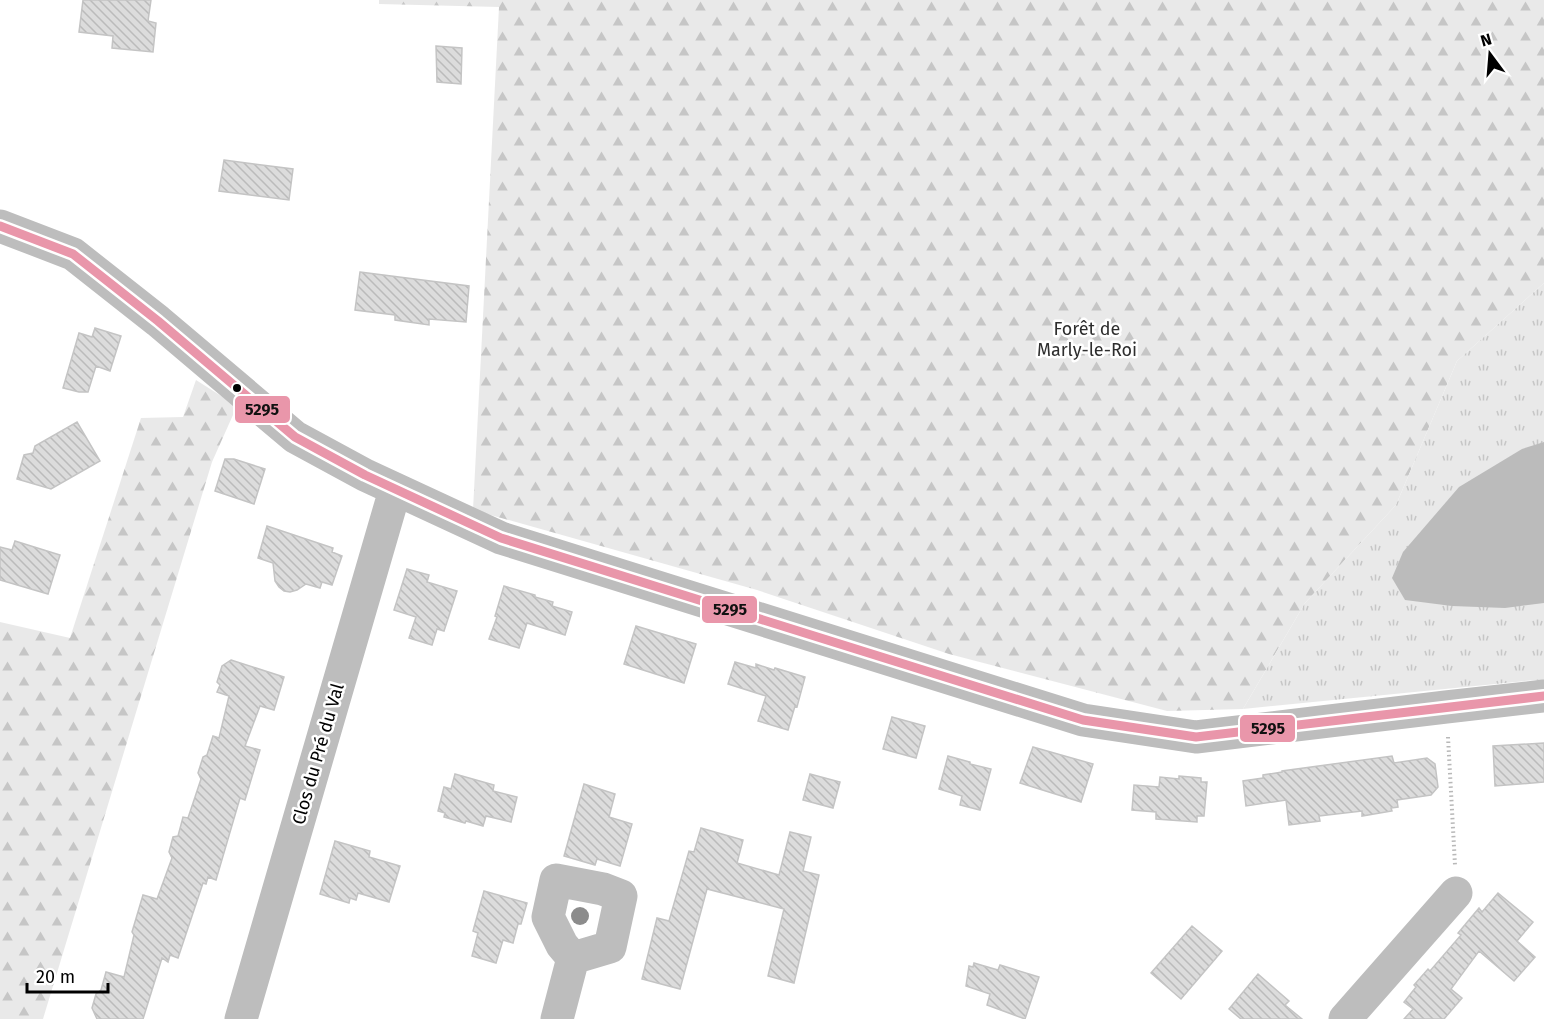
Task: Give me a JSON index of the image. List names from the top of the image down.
{
  "streets": {
    "street": ["Clos du Pré du Val"]
  },
  "parks": ["Forêt de Marly-le-Roi"],
  "lines": ["transit line 5295"],
  "scale_bar": "20 m",
  "north": "top"
}
